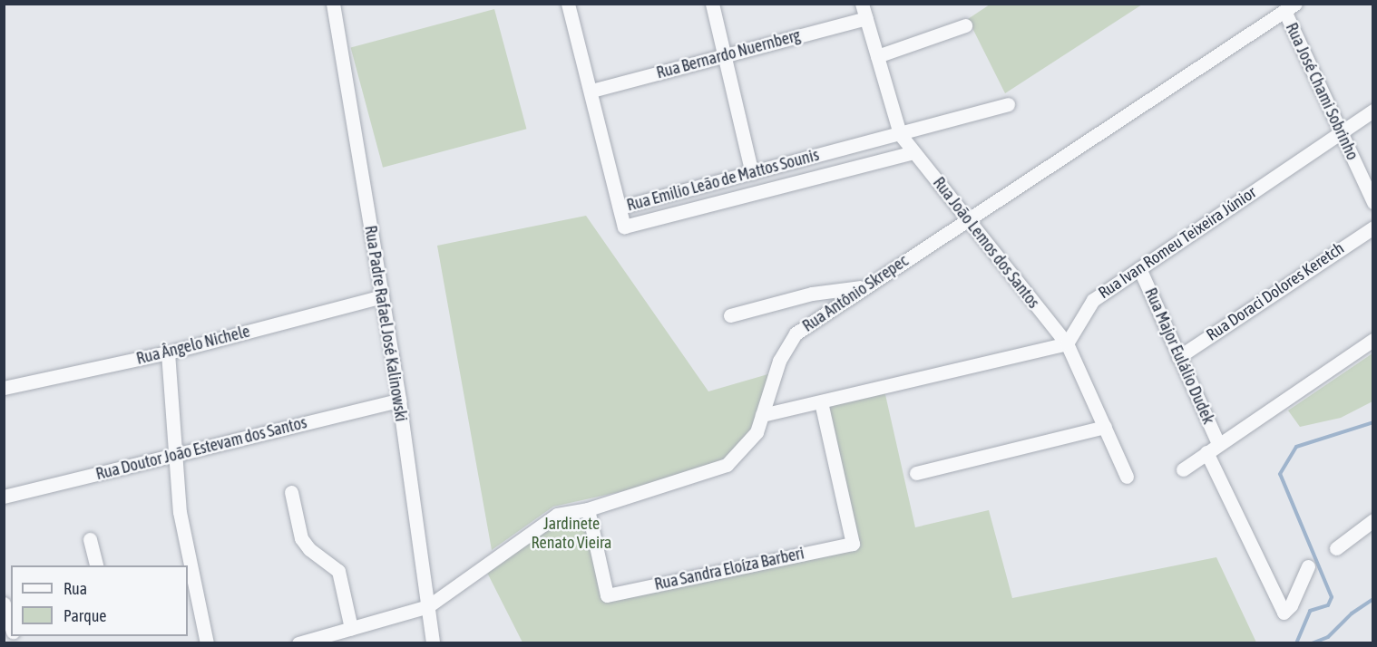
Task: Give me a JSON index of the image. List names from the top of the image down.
{
  "streets": {
    "street": [
      "Rua Bernardo Nuernberg",
      "Rua José Chami Sobrinho",
      "Rua Emilio Leão de Mattos Sounis",
      "Rua João Lemos dos Santos",
      "Rua Ivan Romeu Teixeira Júnior",
      "Rua Doraci Dolores Keretch",
      "Rua Antônio Skrepec",
      "Rua Padre Rafael José Kalinowski",
      "Rua Ângelo Nichele",
      "Rua Major Eulálio Dudek",
      "Rua Doutor João Estevam dos Santos",
      "Rua Sandra Eloíza Barberi"
    ]
  },
  "crossings": [
    ["Rua Bernardo Nuernberg", "Rua João Lemos dos Santos"],
    ["Rua José Chami Sobrinho", "Rua Ivan Romeu Teixeira Júnior"],
    ["Rua José Chami Sobrinho", "Rua Antônio Skrepec"],
    ["Rua Emilio Leão de Mattos Sounis", "Rua João Lemos dos Santos"],
    ["Rua João Lemos dos Santos", "Rua Ivan Romeu Teixeira Júnior"],
    ["Rua João Lemos dos Santos", "Rua Antônio Skrepec"],
    ["Rua Ivan Romeu Teixeira Júnior", "Rua Major Eulálio Dudek"],
    ["Rua Doraci Dolores Keretch", "Rua Major Eulálio Dudek"],
    ["Rua Antônio Skrepec", "Rua Padre Rafael José Kalinowski"],
    ["Rua Antônio Skrepec", "Rua Sandra Eloíza Barberi"],
    ["Rua Padre Rafael José Kalinowski", "Rua Ângelo Nichele"],
    ["Rua Padre Rafael José Kalinowski", "Rua Doutor João Estevam dos Santos"]
  ],
  "parks": ["Jardinete Renato Vieira"],
  "legend": ["Rua", "Parque"]
}
